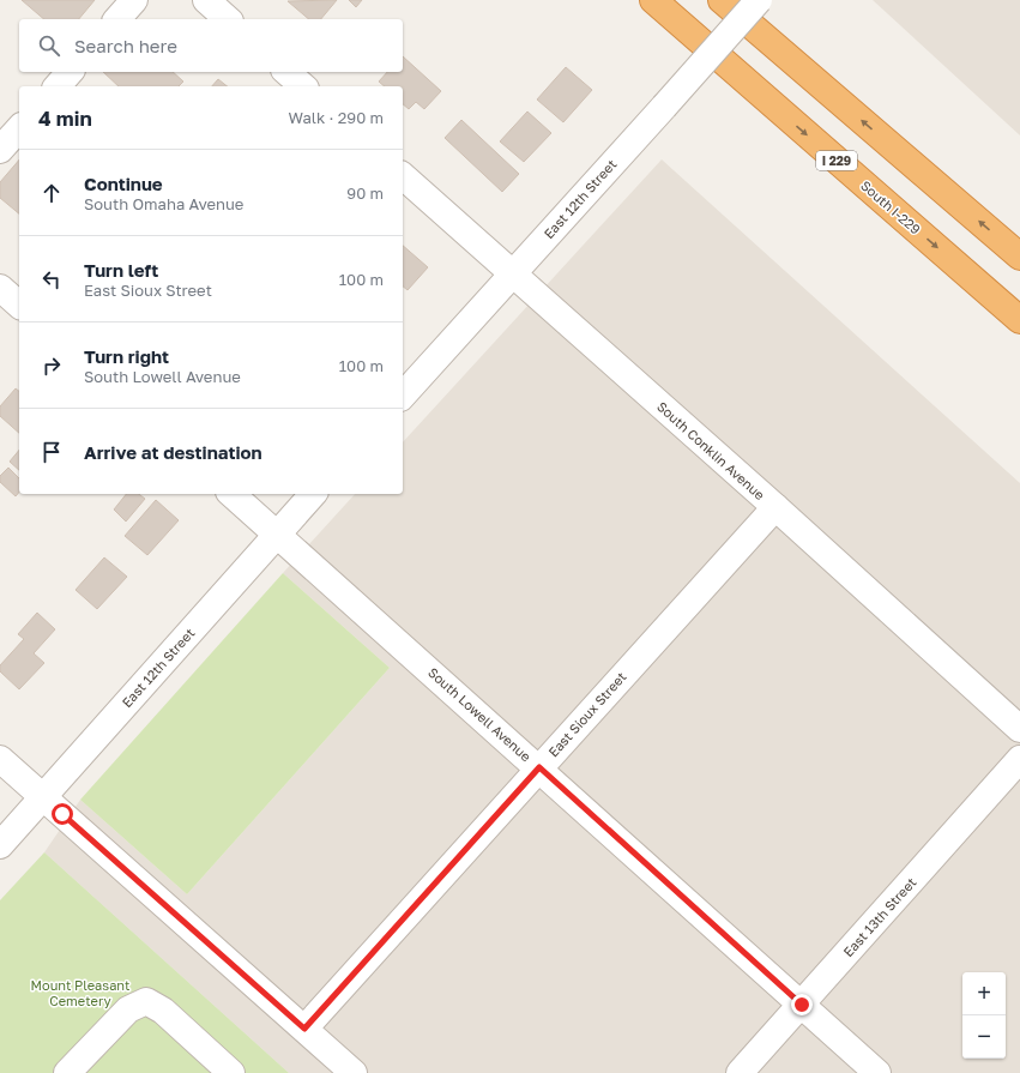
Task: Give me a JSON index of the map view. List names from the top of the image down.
{
  "streets": {
    "highway": ["I 229", "South I-229"],
    "street": [
      "East 12th Street",
      "South Conklin Avenue",
      "South Lowell Avenue",
      "East Sioux Street",
      "East 13th Street"
    ]
  },
  "crossings": [
    ["East 12th Street", "South Conklin Avenue"],
    ["East 12th Street", "South Lowell Avenue"],
    ["South Conklin Avenue", "East Sioux Street"],
    ["South Lowell Avenue", "East Sioux Street"],
    ["South Lowell Avenue", "East 13th Street"]
  ],
  "parks": ["Mount Pleasant Cemetery"],
  "page": {
    "search": "Search here",
    "heading": ["4 min", "Walk · 290 m"],
    "list": [
      ["Continue", "South Omaha Avenue", "90 m"],
      ["Turn left", "East Sioux Street", "100 m"],
      ["Turn right", "South Lowell Avenue", "100 m"],
      "Arrive at destination"
    ],
    "map_buttons": ["+", "−"]
  }
}
